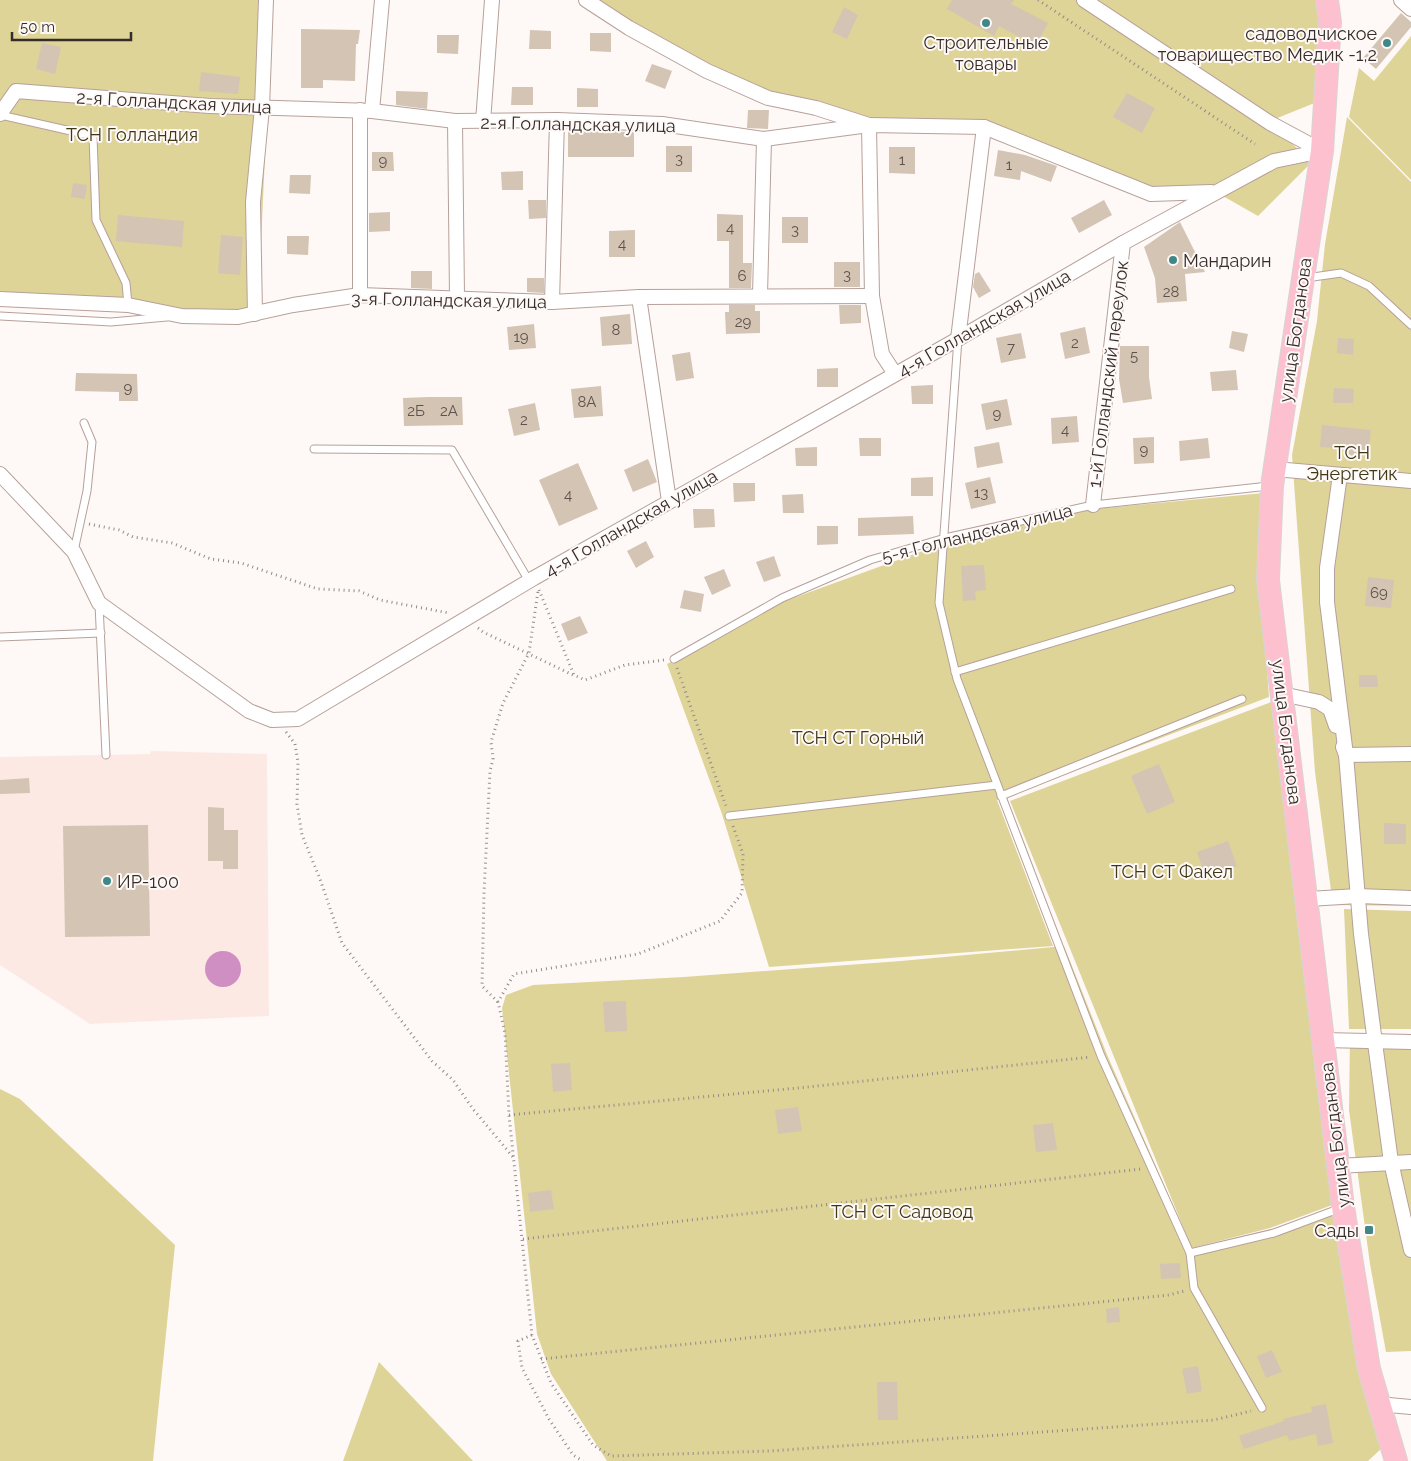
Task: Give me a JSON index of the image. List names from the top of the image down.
{
  "streets": {
    "main road": ["улица Богданова"],
    "street": [
      "2-я Голландская улица",
      "3-я Голландская улица",
      "4-я Голландская улица",
      "1-й Голландский переулок"
    ],
    "lane": ["5-я Голландская улица"]
  },
  "crossings": [
    ["2-я Голландская улица", "4-я Голландская улица"],
    ["4-я Голландская улица", "улица Богданова"],
    ["4-я Голландская улица", "1-й Голландский переулок"],
    ["улица Богданова", "5-я Голландская улица"],
    ["1-й Голландский переулок", "5-я Голландская улица"]
  ],
  "parks": [
    "ТСН Голландия",
    "ТСН Энергетик",
    "ТСН СТ Горный",
    "ТСН СТ Факел",
    "ТСН СТ Садовод"
  ],
  "places": {
    "other": [
      "Строительные товары",
      "садоводчиское товарищество Медик -1,2",
      "Мандарин",
      "ИР-100"
    ],
    "transit": ["Сады"]
  },
  "house_numbers": [
    "3",
    "1",
    "9",
    "1",
    "4",
    "3",
    "4",
    "3",
    "6",
    "28",
    "29",
    "8",
    "19",
    "2",
    "7",
    "5",
    "9",
    "8А",
    "2Б",
    "2А",
    "9",
    "2",
    "4",
    "9",
    "13",
    "4",
    "69"
  ],
  "scale_bar": "50 m"
}
